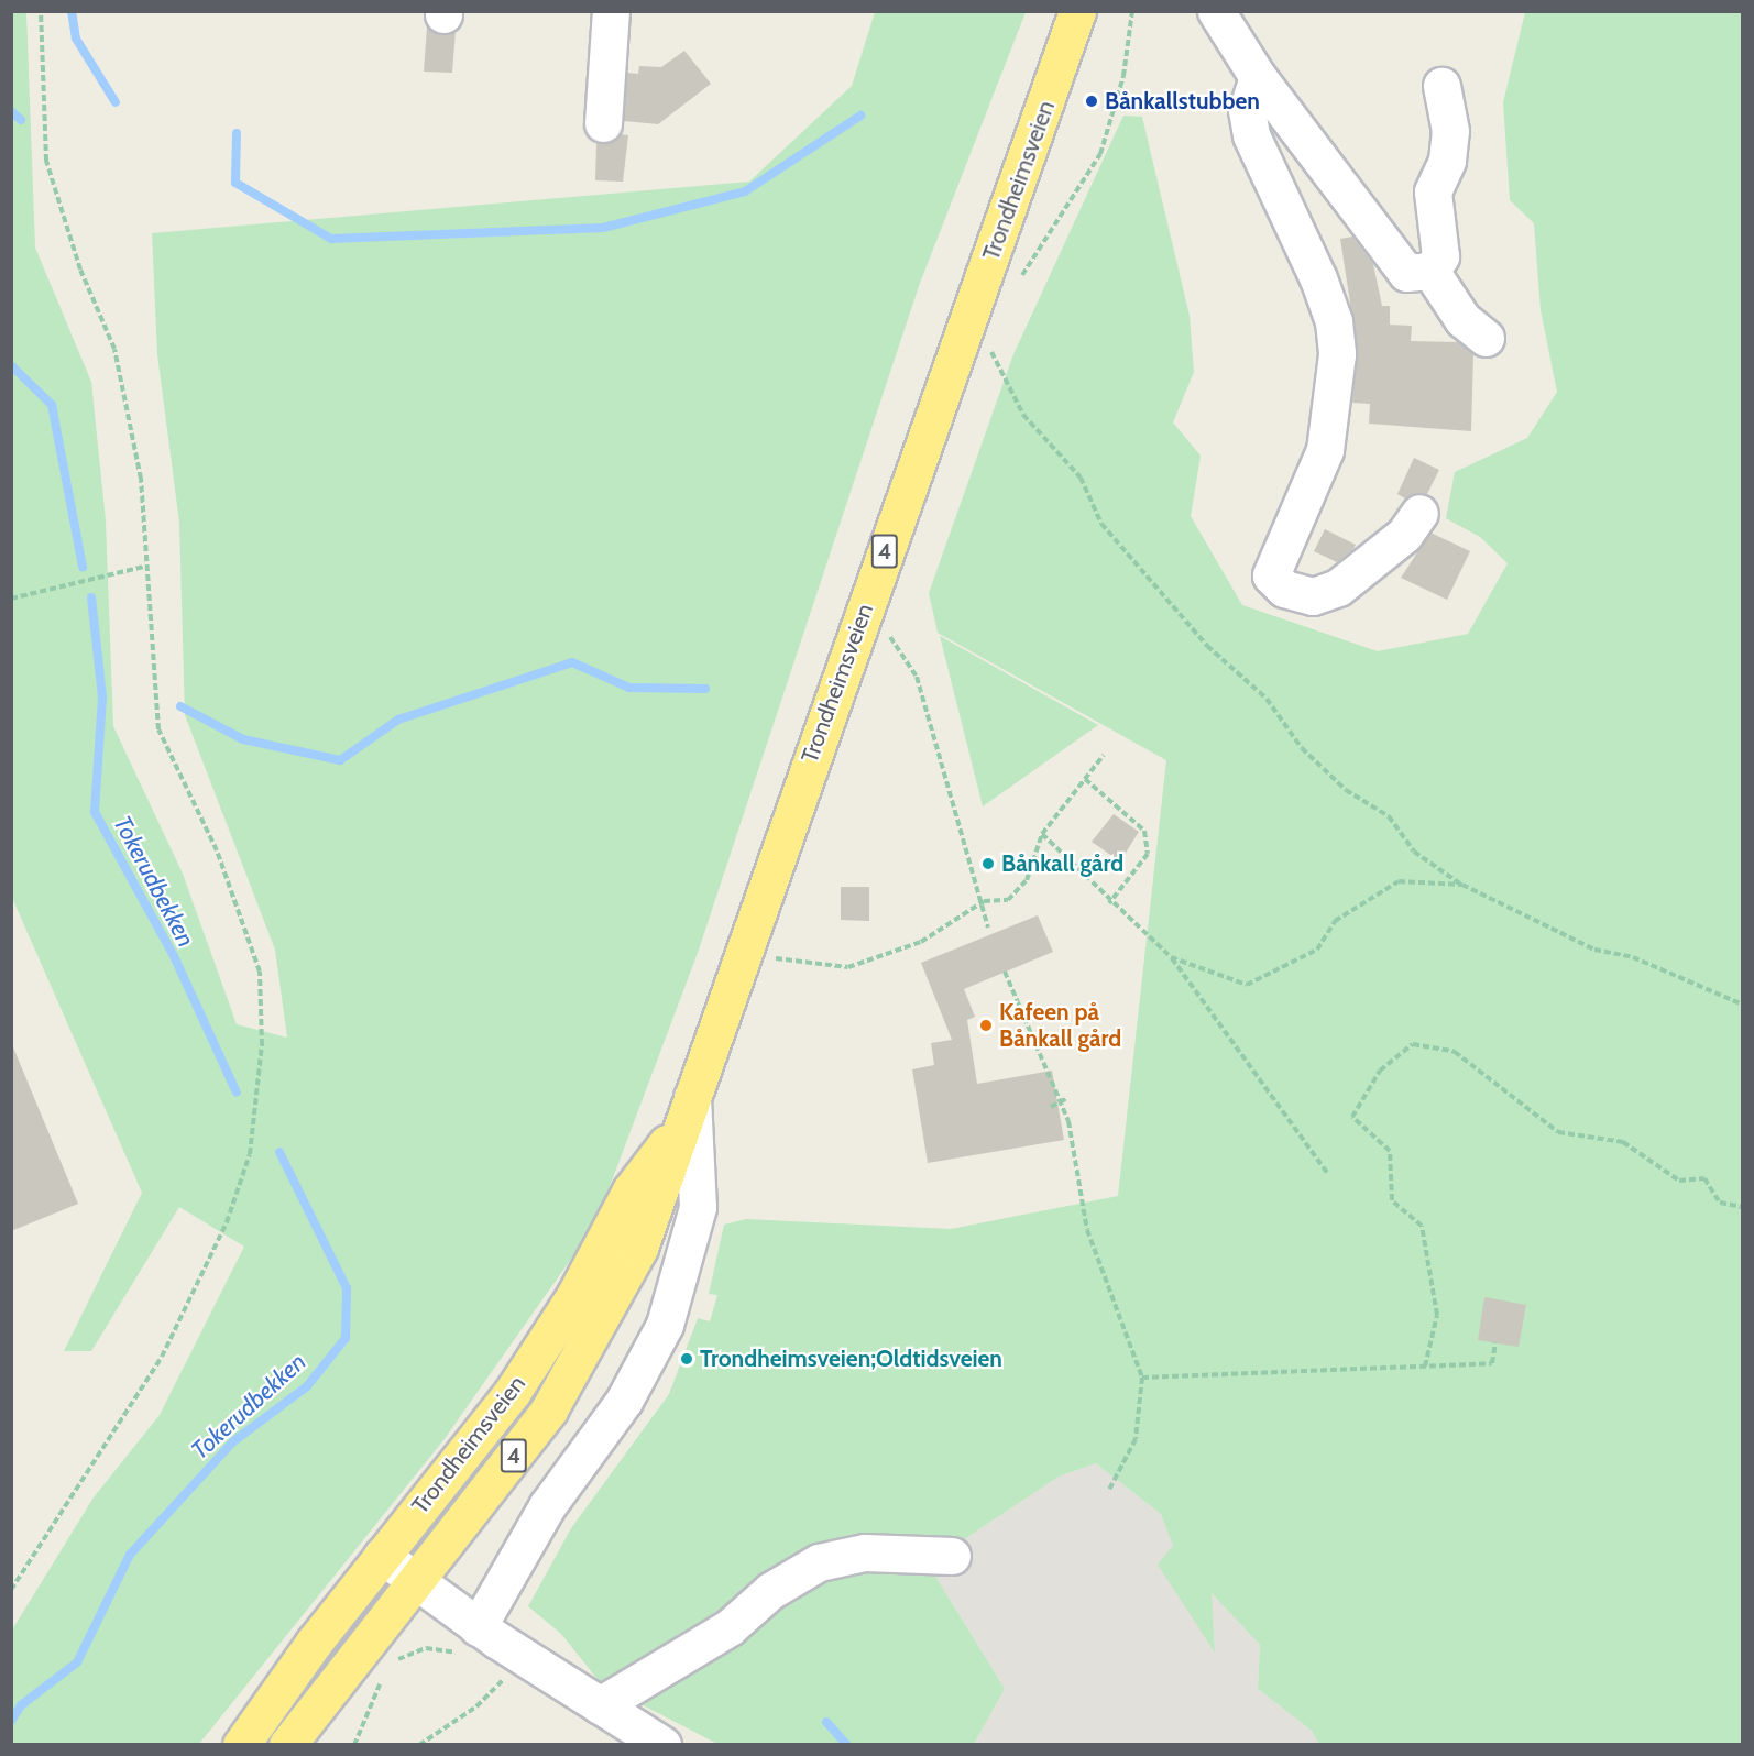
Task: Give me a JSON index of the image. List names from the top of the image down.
{
  "streets": {
    "highway": ["Trondheimsveien", "4"]
  },
  "water": ["Tokerudbekken"],
  "places": [
    "Bånkallstubben",
    "Bånkall gård",
    "Kafeen på Bånkall gård",
    "Trondheimsveien;Oldtidsveien"
  ]
}
